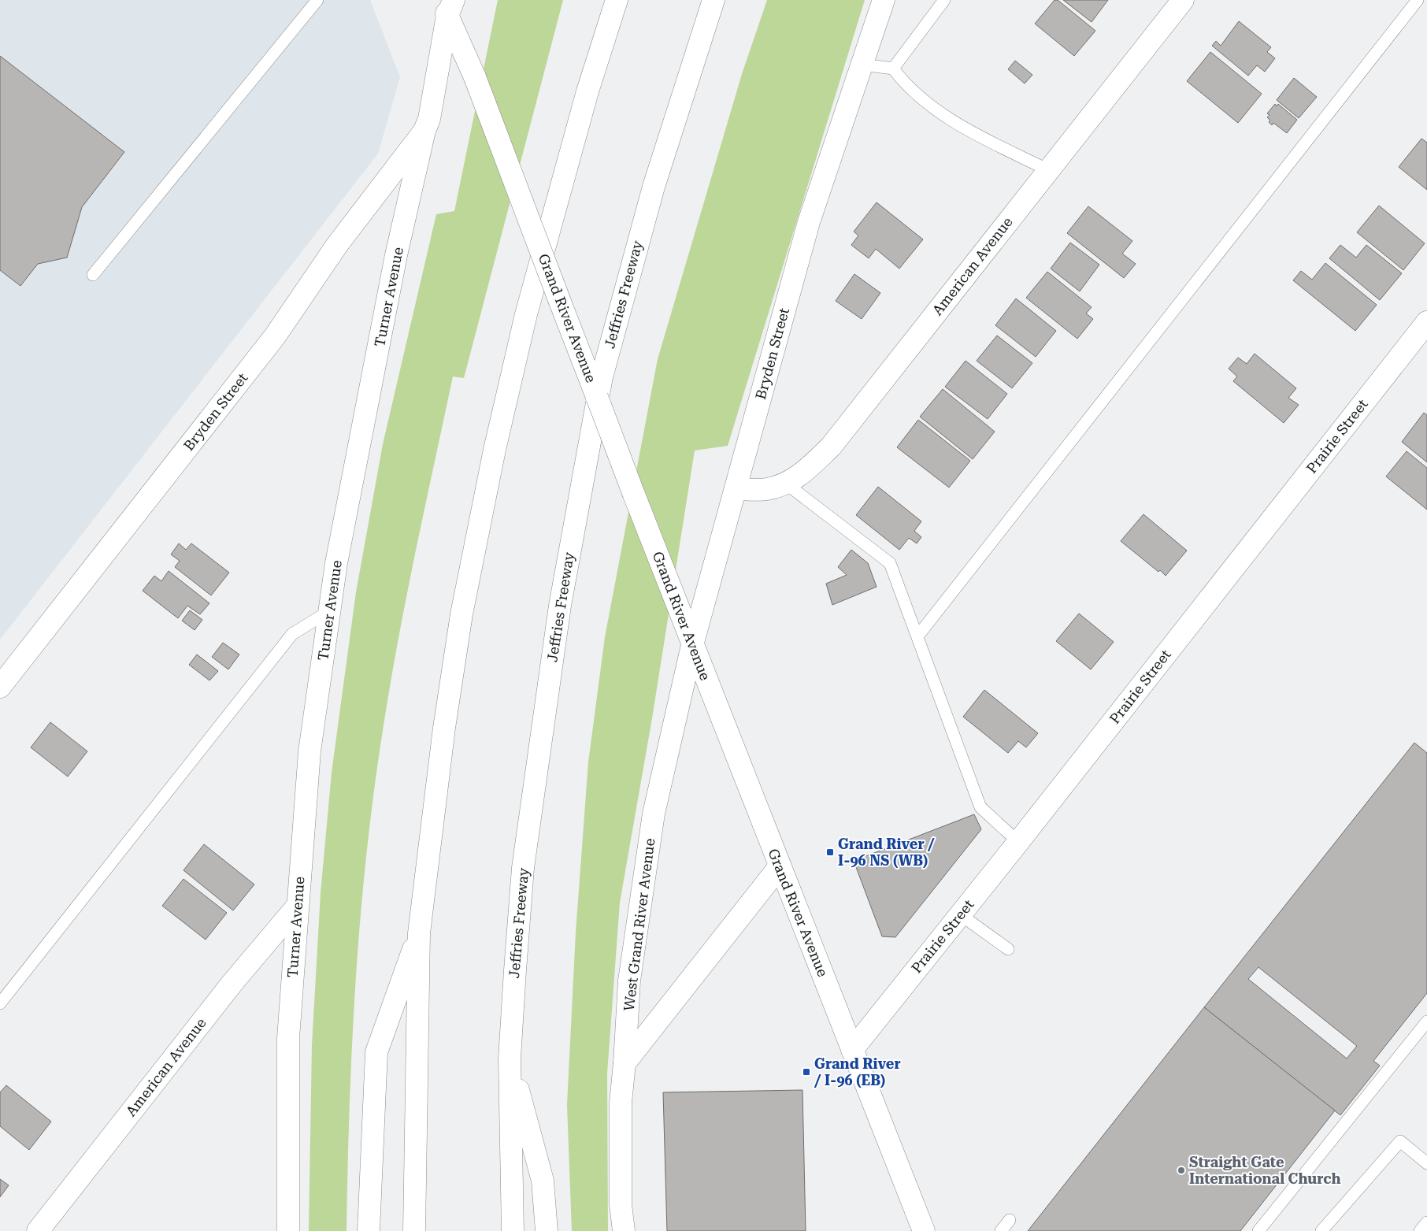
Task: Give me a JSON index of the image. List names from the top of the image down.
{
  "streets": {
    "main road": [
      "American Avenue",
      "Jeffries Freeway",
      "Turner Avenue",
      "Grand River Avenue",
      "Bryden Street",
      "Prairie Street",
      "West Grand River Avenue"
    ]
  },
  "crossings": [
    ["American Avenue", "Turner Avenue"],
    ["American Avenue", "Bryden Street"],
    ["Turner Avenue", "Grand River Avenue"],
    ["Turner Avenue", "Bryden Street"],
    ["Grand River Avenue", "Bryden Street"],
    ["Grand River Avenue", "Prairie Street"],
    ["Grand River Avenue", "West Grand River Avenue"],
    ["Bryden Street", "West Grand River Avenue"]
  ],
  "places": {
    "transit": ["Grand River / I-96 NS (WB)", "Grand River / I-96 (EB)"],
    "other": ["Straight Gate International Church"]
  }
}
